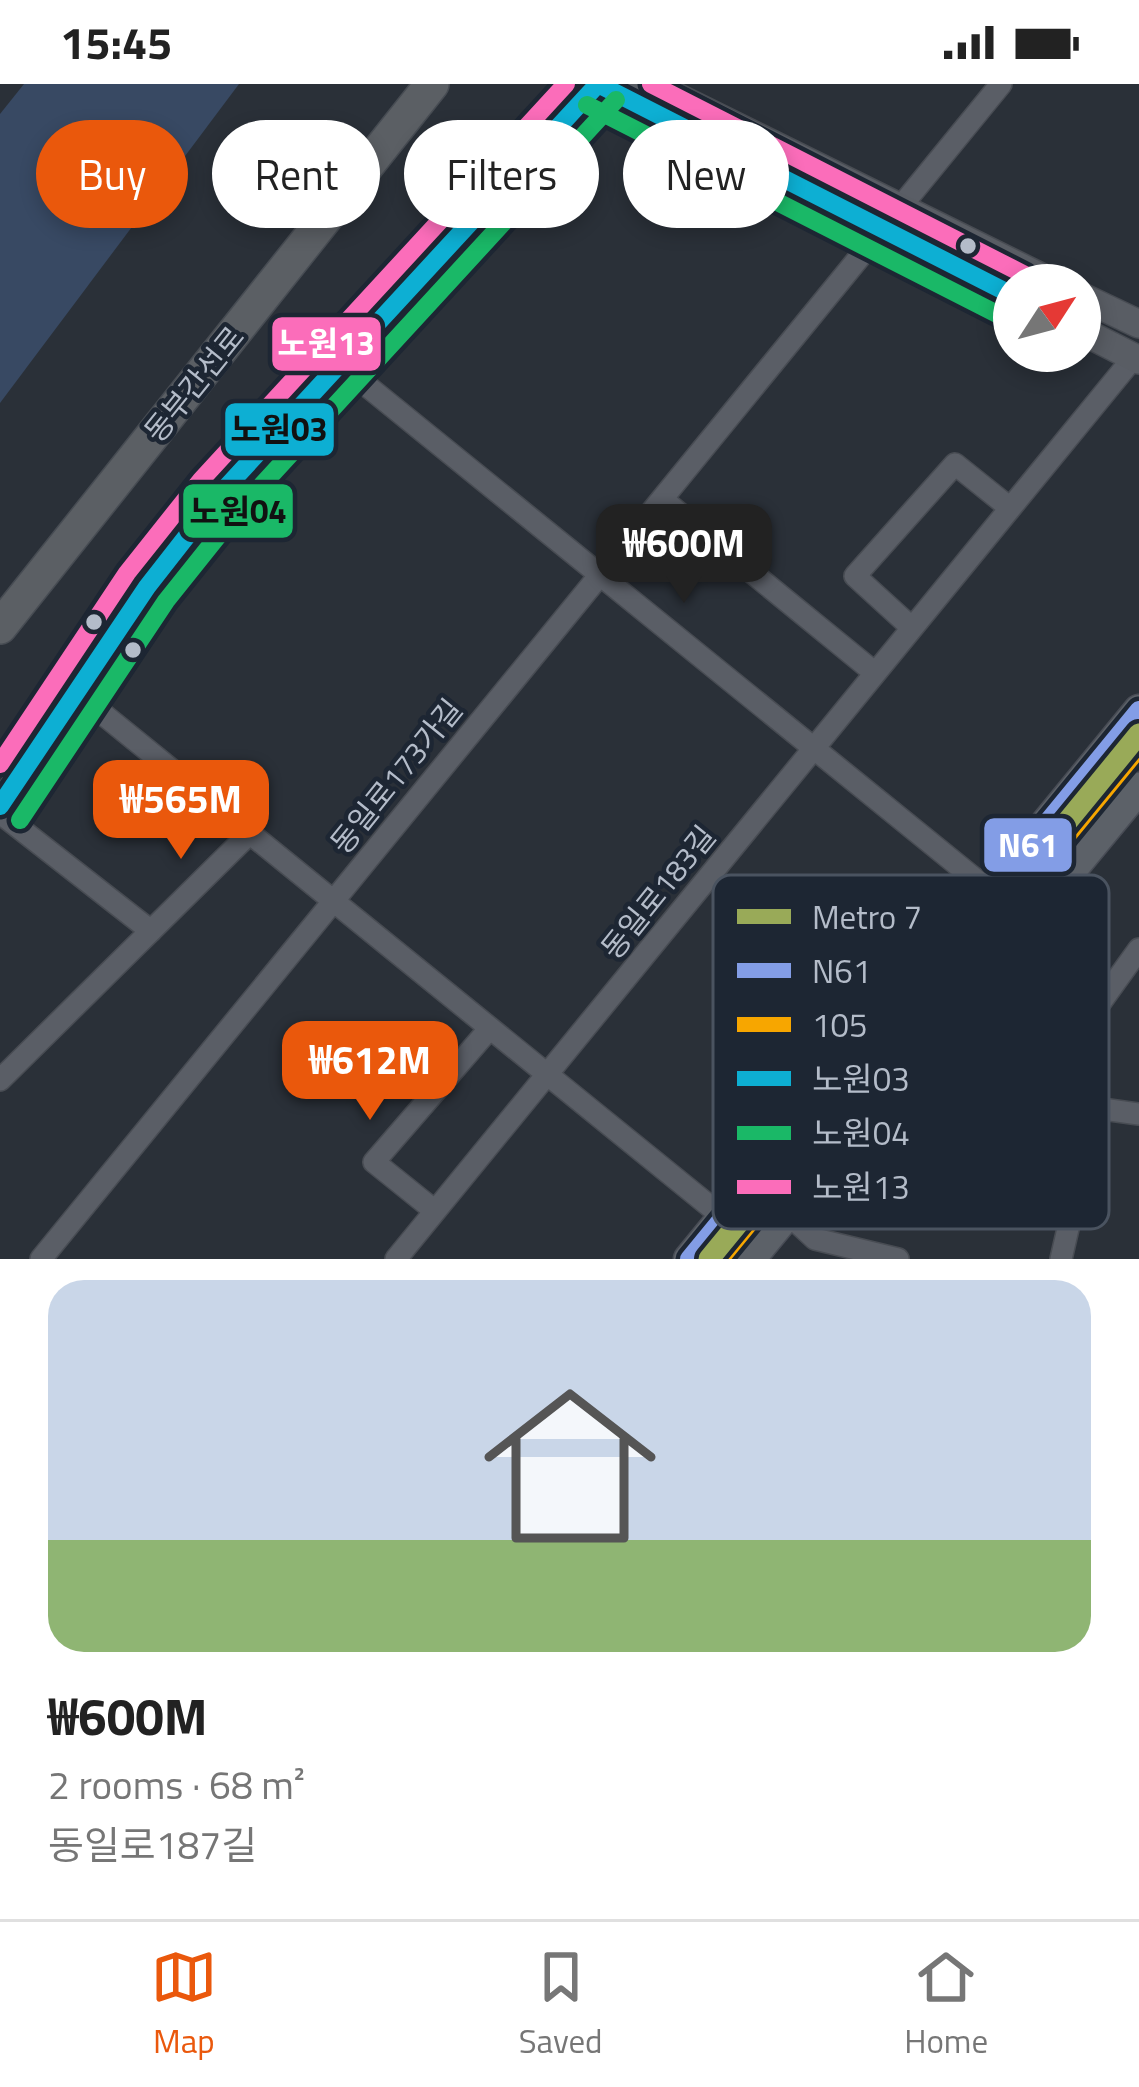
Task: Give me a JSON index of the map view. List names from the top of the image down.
{
  "streets": {
    "highway": ["동부간선로"],
    "street": ["동일로173가길", "동일로183길"]
  },
  "lines": [
    "transit line 노원03",
    "transit line 노원13",
    "transit line 노원04",
    "transit line N61",
    "metro line 7",
    "transit line 105"
  ],
  "legend": [
    "Metro 7",
    "N61",
    "105",
    "노원03",
    "노원04",
    "노원13"
  ],
  "north": "top right",
  "page": {
    "status": "15:45",
    "chip": [
      "Buy",
      "Rent",
      "Filters",
      "New"
    ],
    "price": ["₩600M", "₩565M", "₩612M"],
    "list": [
      {
        "name": "₩600M",
        "note": "2 rooms · 68 m² · 동일로187길"
      }
    ],
    "tabs": ["Map", "Saved", "Home"]
  }
}
